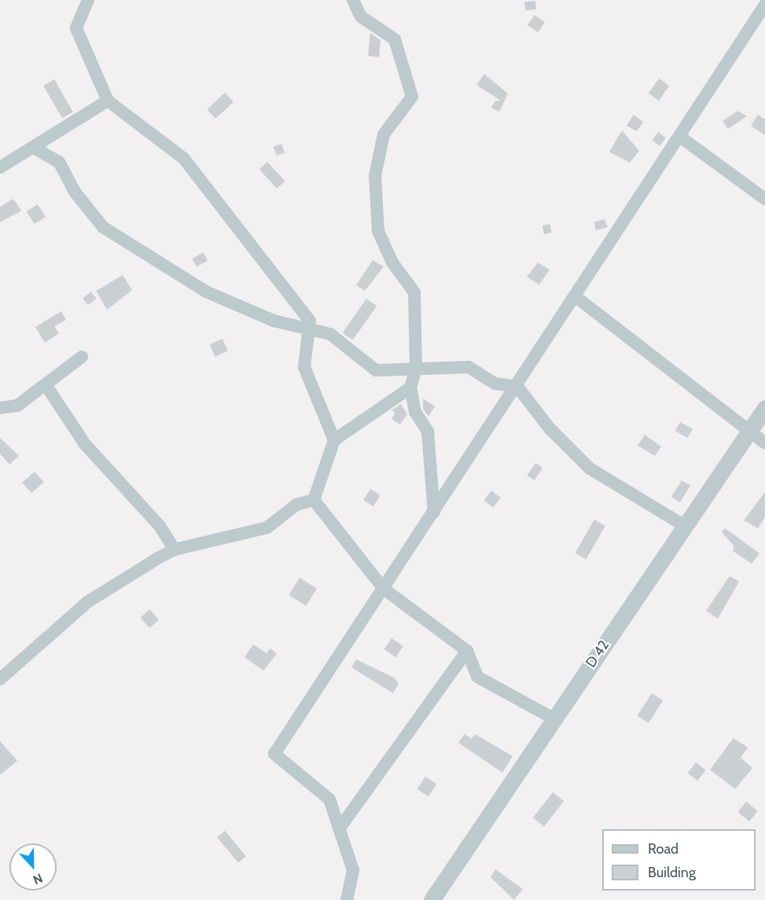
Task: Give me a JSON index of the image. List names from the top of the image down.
{
  "streets": {
    "street": ["D 42"]
  },
  "legend": ["Road", "Building"],
  "north": "bottom"
}
